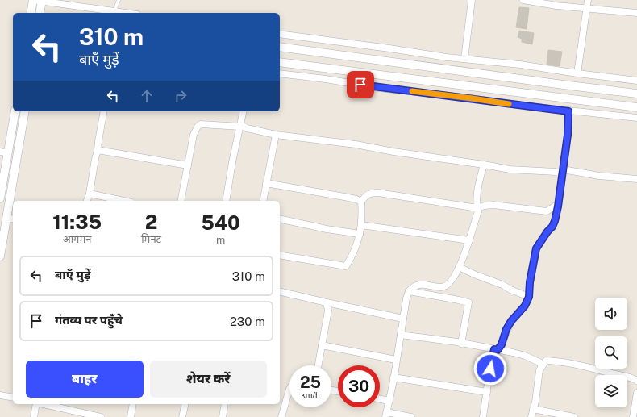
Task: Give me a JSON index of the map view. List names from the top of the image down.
{
  "page": {
    "turn": ["310 m", "बाएँ मुड़ें"],
    "eta": [
      "11:35",
      "आगमन",
      "2",
      "मिनट",
      "540",
      "m"
    ],
    "list": [
      {
        "name": "बाएँ मुड़ें",
        "value": "310 m"
      },
      {
        "name": "गंतव्य पर पहुँचे",
        "value": "230 m"
      }
    ],
    "buttons": ["बाहर", "शेयर करें"],
    "speed": "25 km/h",
    "limit": "30"
  }
}
